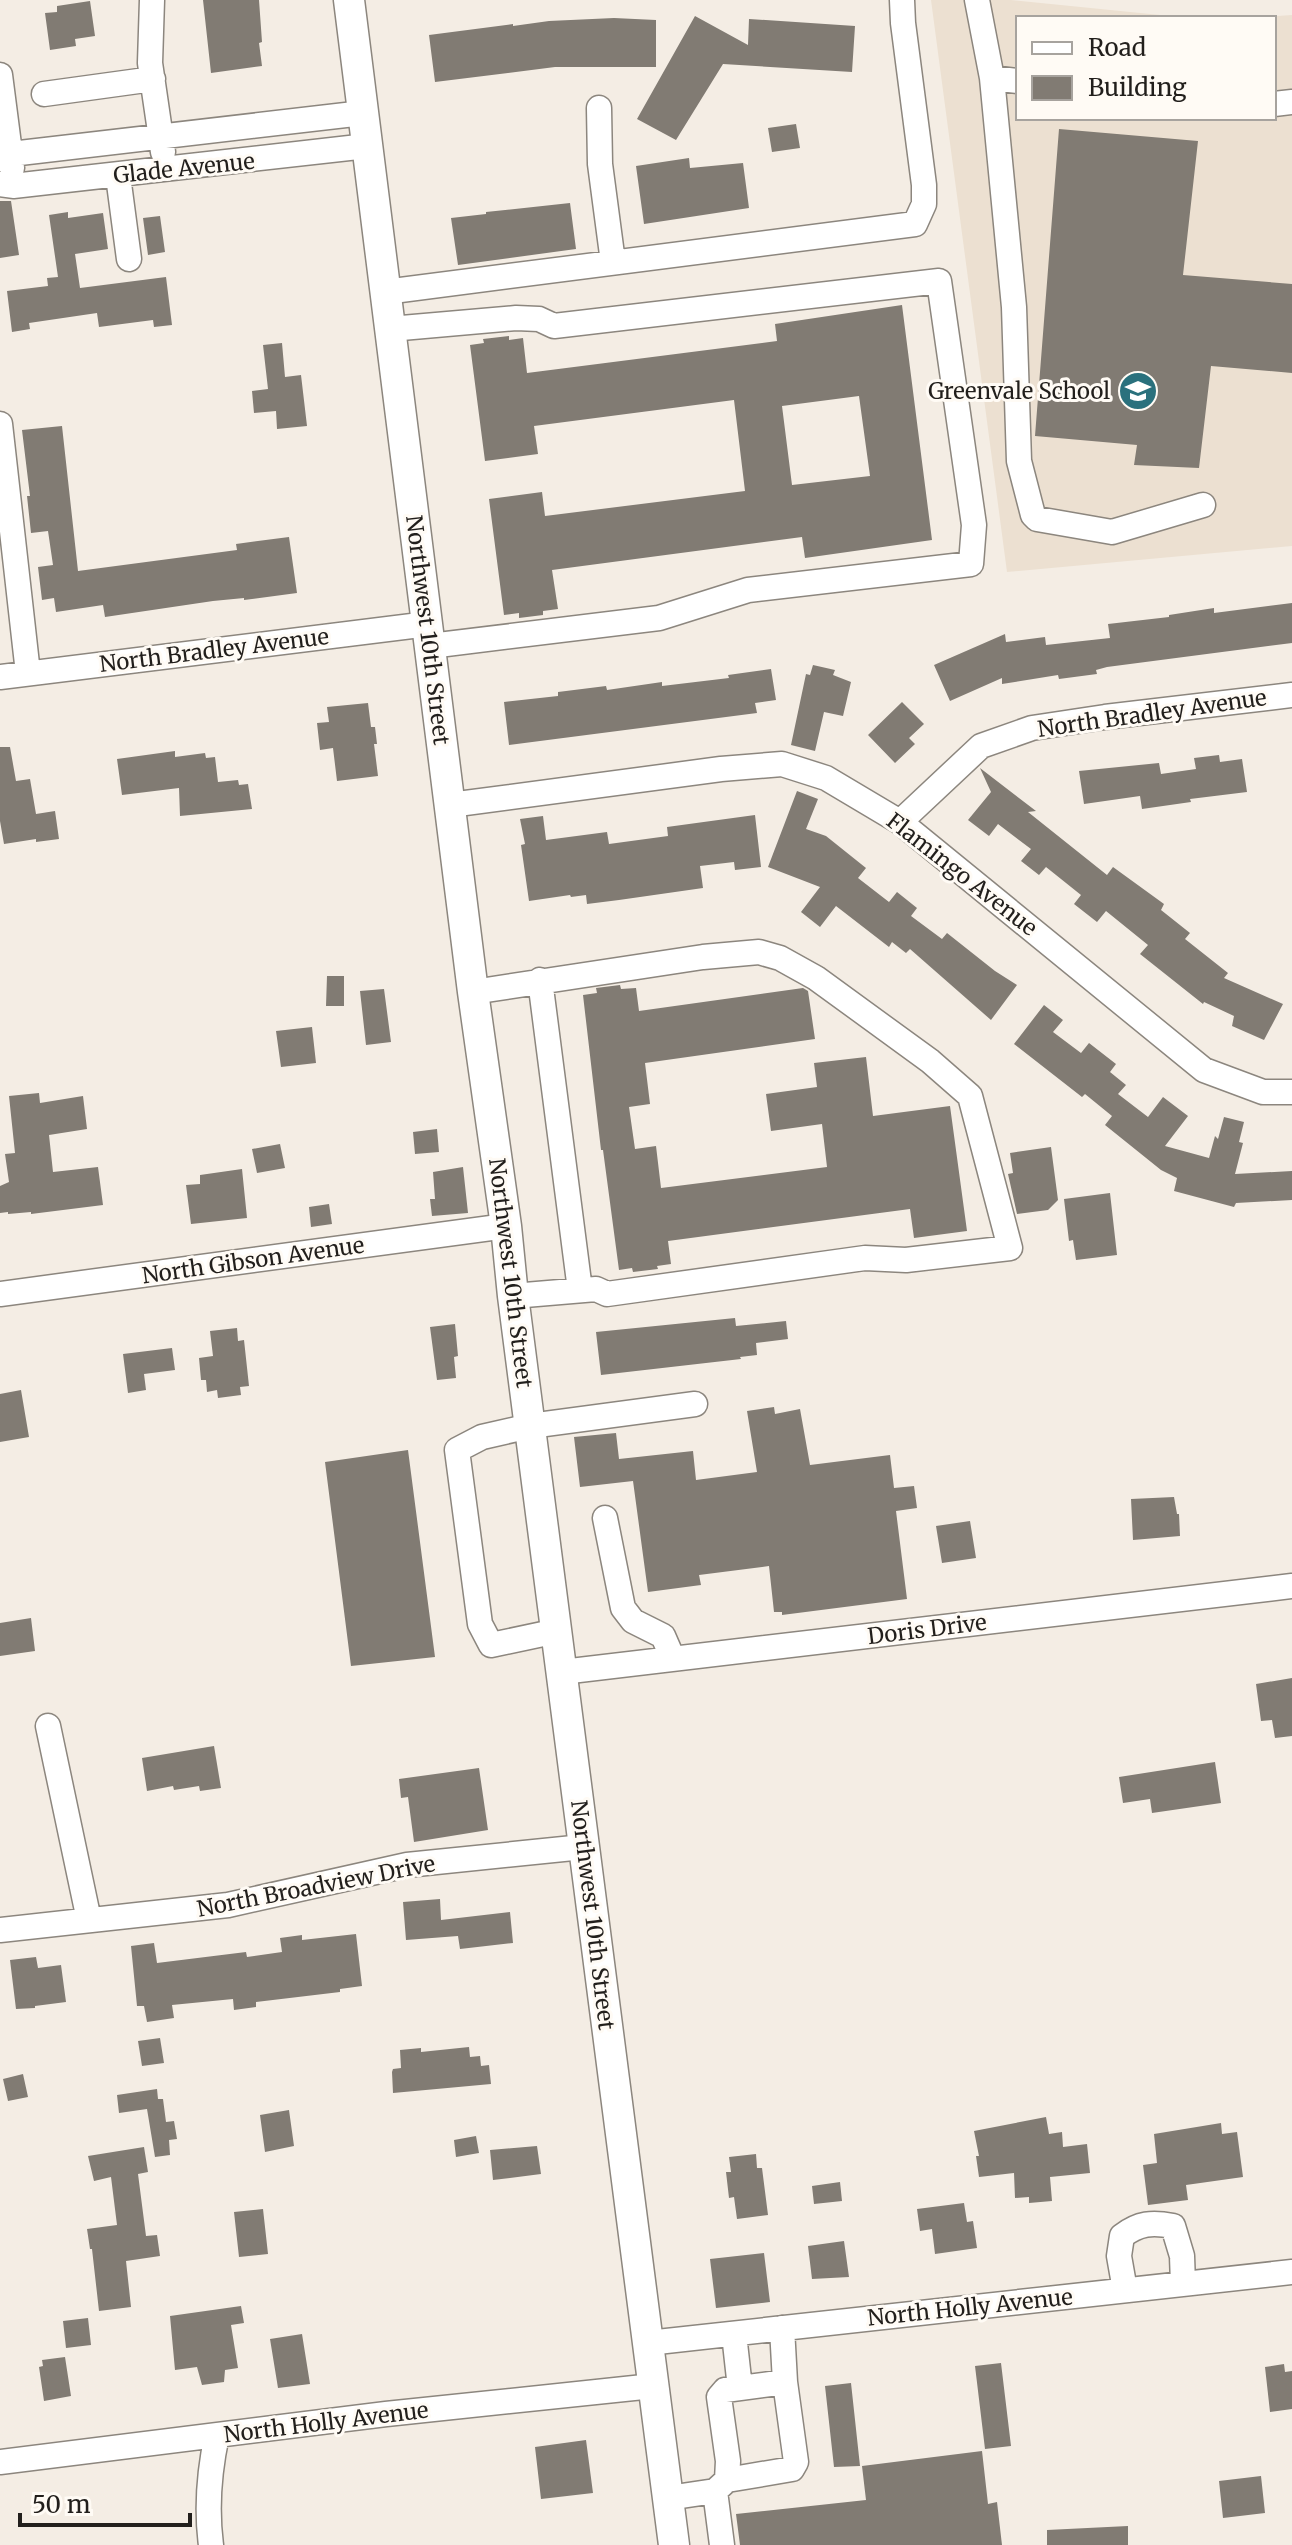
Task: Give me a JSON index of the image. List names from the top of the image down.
{
  "streets": {
    "main road": ["Northwest 10th Street"],
    "street": [
      "Glade Avenue",
      "North Bradley Avenue",
      "Flamingo Avenue",
      "North Gibson Avenue",
      "Doris Drive",
      "North Broadview Drive",
      "North Holly Avenue"
    ]
  },
  "crossings": [
    ["Glade Avenue", "Northwest 10th Street"],
    ["Northwest 10th Street", "North Bradley Avenue"],
    ["Northwest 10th Street", "Flamingo Avenue"],
    ["Northwest 10th Street", "North Gibson Avenue"],
    ["Northwest 10th Street", "Doris Drive"],
    ["Northwest 10th Street", "North Broadview Drive"],
    ["Northwest 10th Street", "North Holly Avenue"],
    ["North Bradley Avenue", "Flamingo Avenue"]
  ],
  "places": {
    "school or university": ["Greenvale School"]
  },
  "legend": ["Road", "Building"],
  "scale_bar": "50 m"
}
